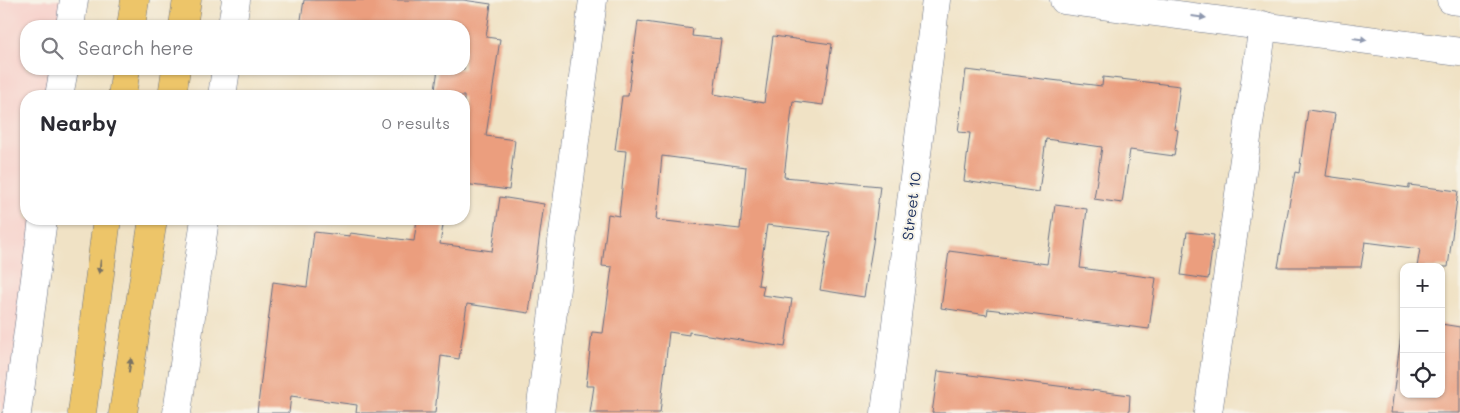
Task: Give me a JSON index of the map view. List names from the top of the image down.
{
  "streets": {
    "street": ["Street 10"]
  },
  "page": {
    "search": "Search here",
    "heading": ["Nearby", "0 results"],
    "map_buttons": ["+", "−"]
  }
}
